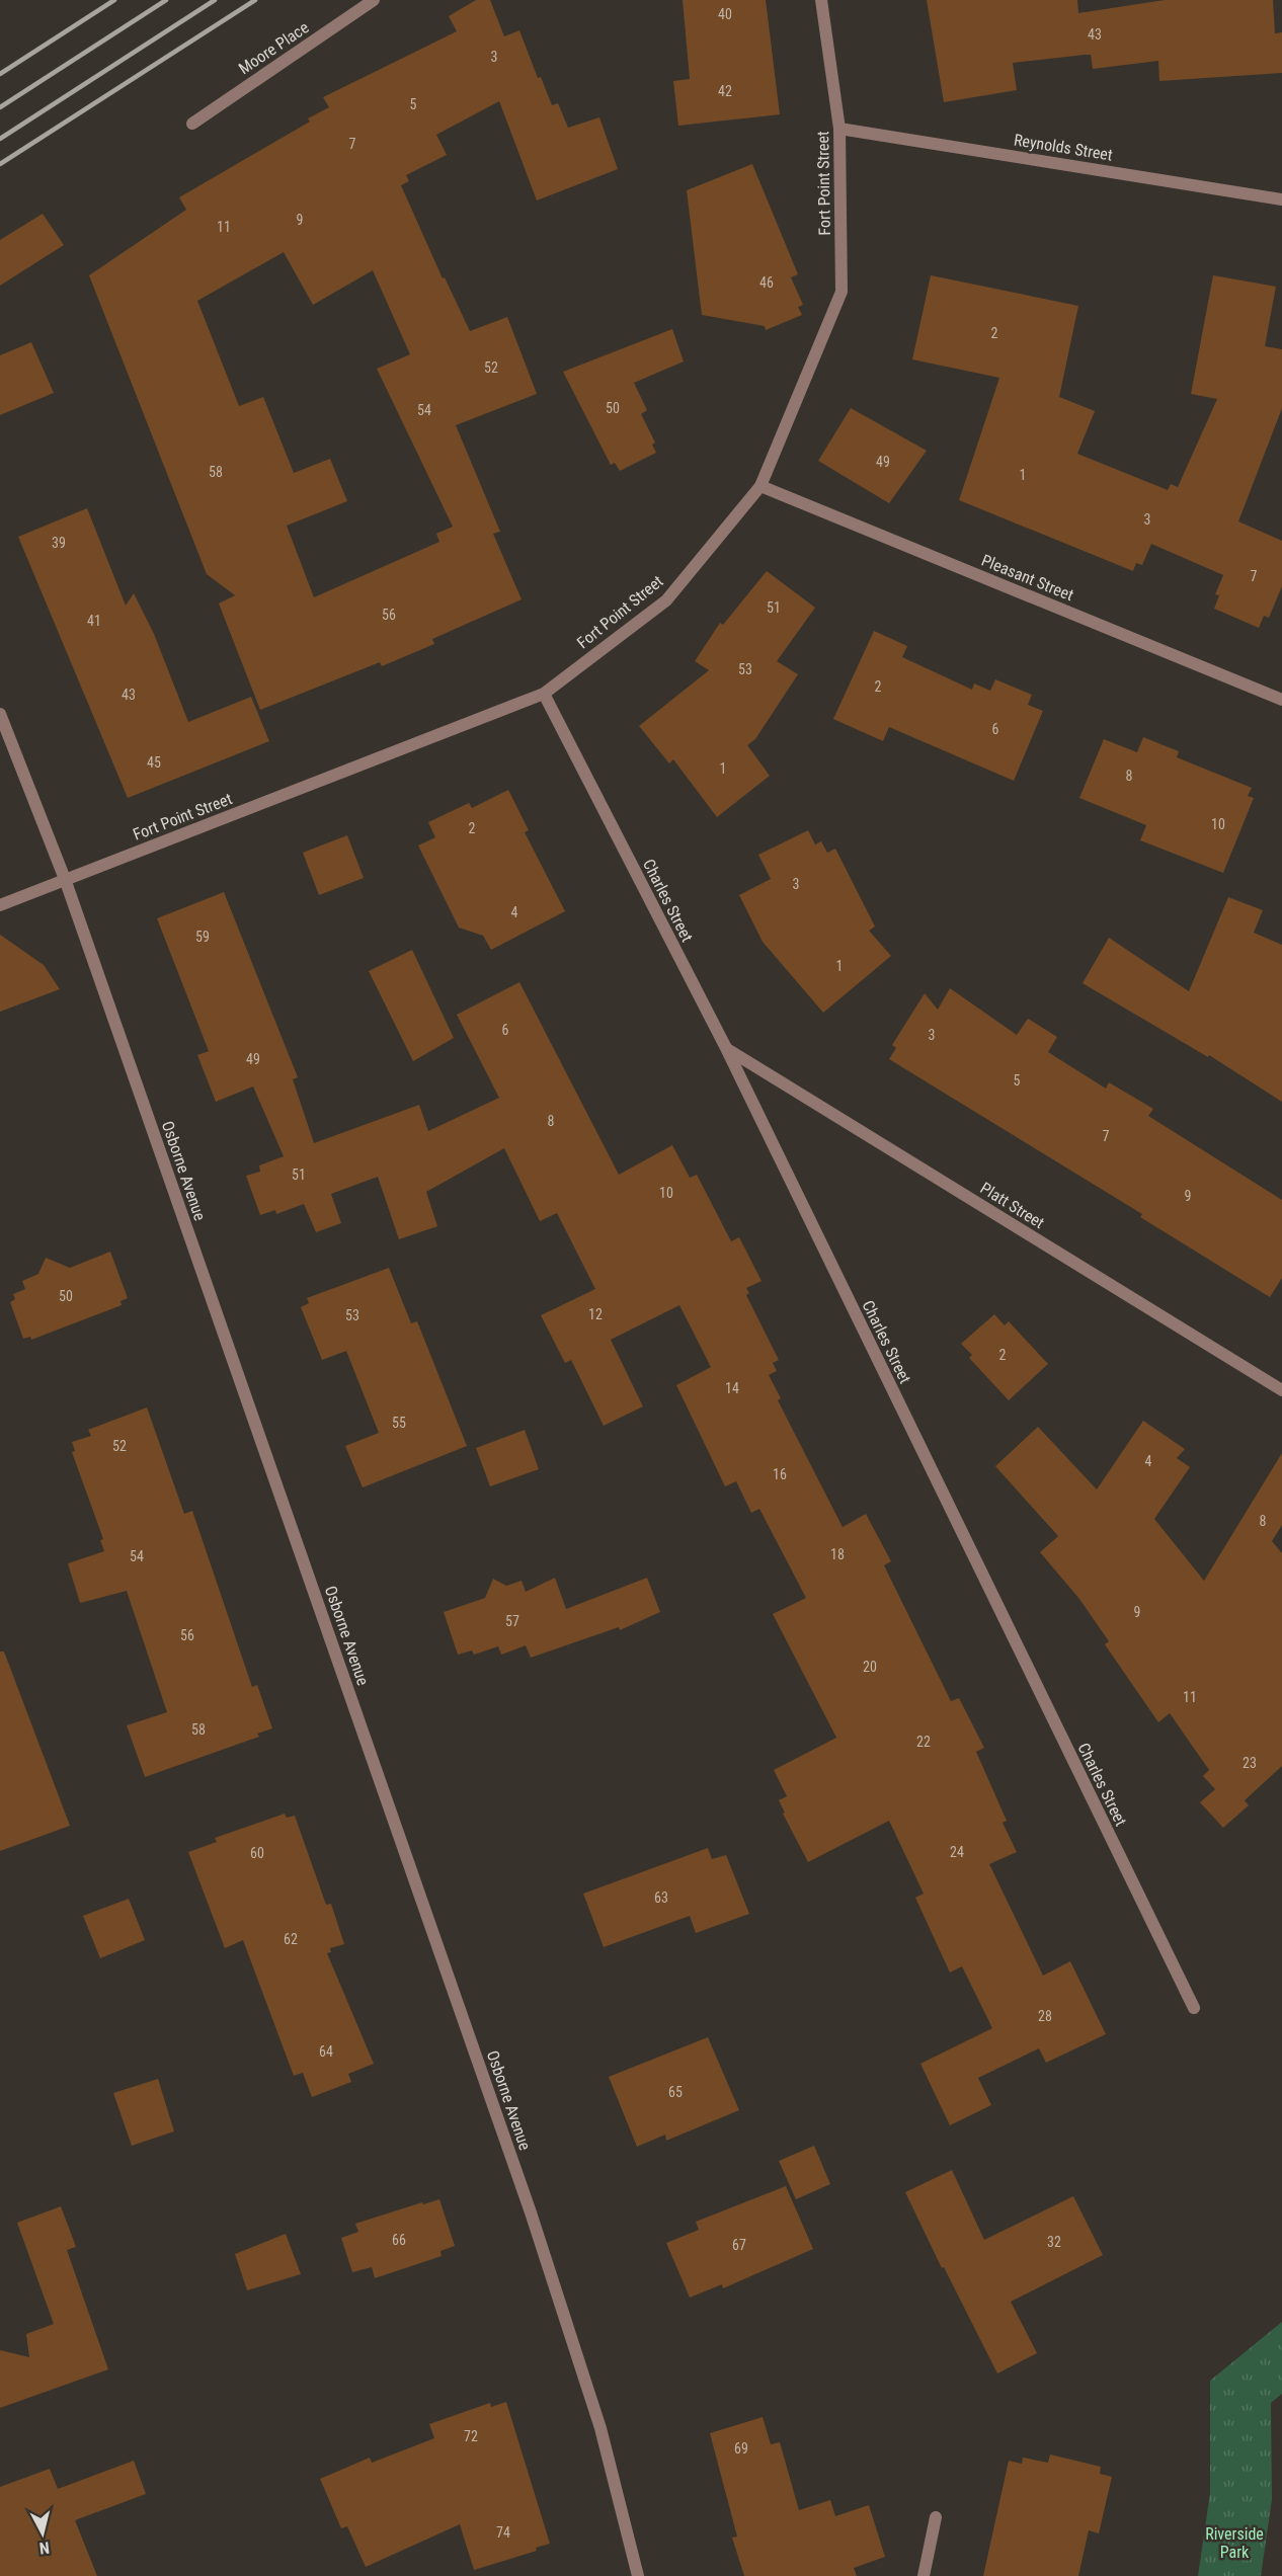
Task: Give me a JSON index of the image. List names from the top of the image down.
{
  "streets": {
    "street": [
      "Moore Place",
      "Reynolds Street",
      "Fort Point Street",
      "Pleasant Street",
      "Charles Street",
      "Osborne Avenue",
      "Platt Street"
    ]
  },
  "crossings": [
    ["Reynolds Street", "Fort Point Street"],
    ["Fort Point Street", "Pleasant Street"],
    ["Fort Point Street", "Charles Street"],
    ["Fort Point Street", "Osborne Avenue"],
    ["Charles Street", "Platt Street"]
  ],
  "parks": ["Riverside Park"],
  "house_numbers": [
    "40",
    "43",
    "3",
    "42",
    "5",
    "7",
    "9",
    "11",
    "46",
    "2",
    "52",
    "50",
    "54",
    "49",
    "58",
    "1",
    "3",
    "39",
    "7",
    "51",
    "56",
    "41",
    "53",
    "2",
    "43",
    "6",
    "45",
    "1",
    "8",
    "10",
    "2",
    "3",
    "4",
    "59",
    "1",
    "6",
    "3",
    "49",
    "5",
    "8",
    "7",
    "51",
    "10",
    "9",
    "50",
    "12",
    "53",
    "2",
    "14",
    "55",
    "52",
    "4",
    "16",
    "8",
    "18",
    "54",
    "9",
    "57",
    "56",
    "20",
    "11",
    "58",
    "22",
    "23",
    "24",
    "60",
    "63",
    "62",
    "28",
    "64",
    "65",
    "66",
    "32",
    "67",
    "72",
    "69",
    "74"
  ],
  "north": "bottom"
}
